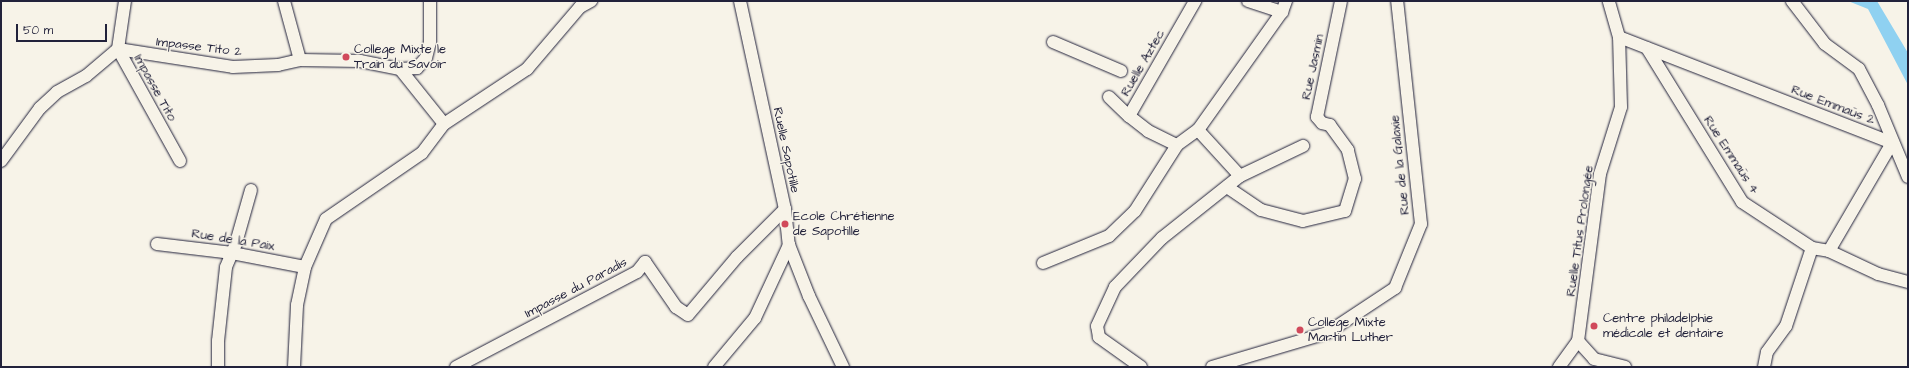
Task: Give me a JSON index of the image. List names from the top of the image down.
{
  "streets": {
    "street": [
      "Impasse Tito 2",
      "Ruelle Aztec",
      "Rue Jasmin",
      "Impasse Tito",
      "Rue Emmaüs 2",
      "Ruelle Sapotille",
      "Rue Emmaüs 4",
      "Rue de la Galaxie",
      "Ruelle Titus Prolongée",
      "Rue de la Paix",
      "Impasse du Paradis"
    ]
  },
  "crossings": [
    ["Impasse Tito 2", "Impasse Tito"],
    ["Rue Emmaüs 2", "Rue Emmaüs 4"],
    ["Rue Emmaüs 2", "Ruelle Titus Prolongée"],
    ["Ruelle Sapotille", "Impasse du Paradis"]
  ],
  "places": [
    "College Mixte le Train du Savoir",
    "Ecole Chrétienne de Sapotille",
    "Centre philadelphie médicale et dentaire",
    "College Mixte Martin Luther"
  ],
  "scale_bar": "50 m"
}
